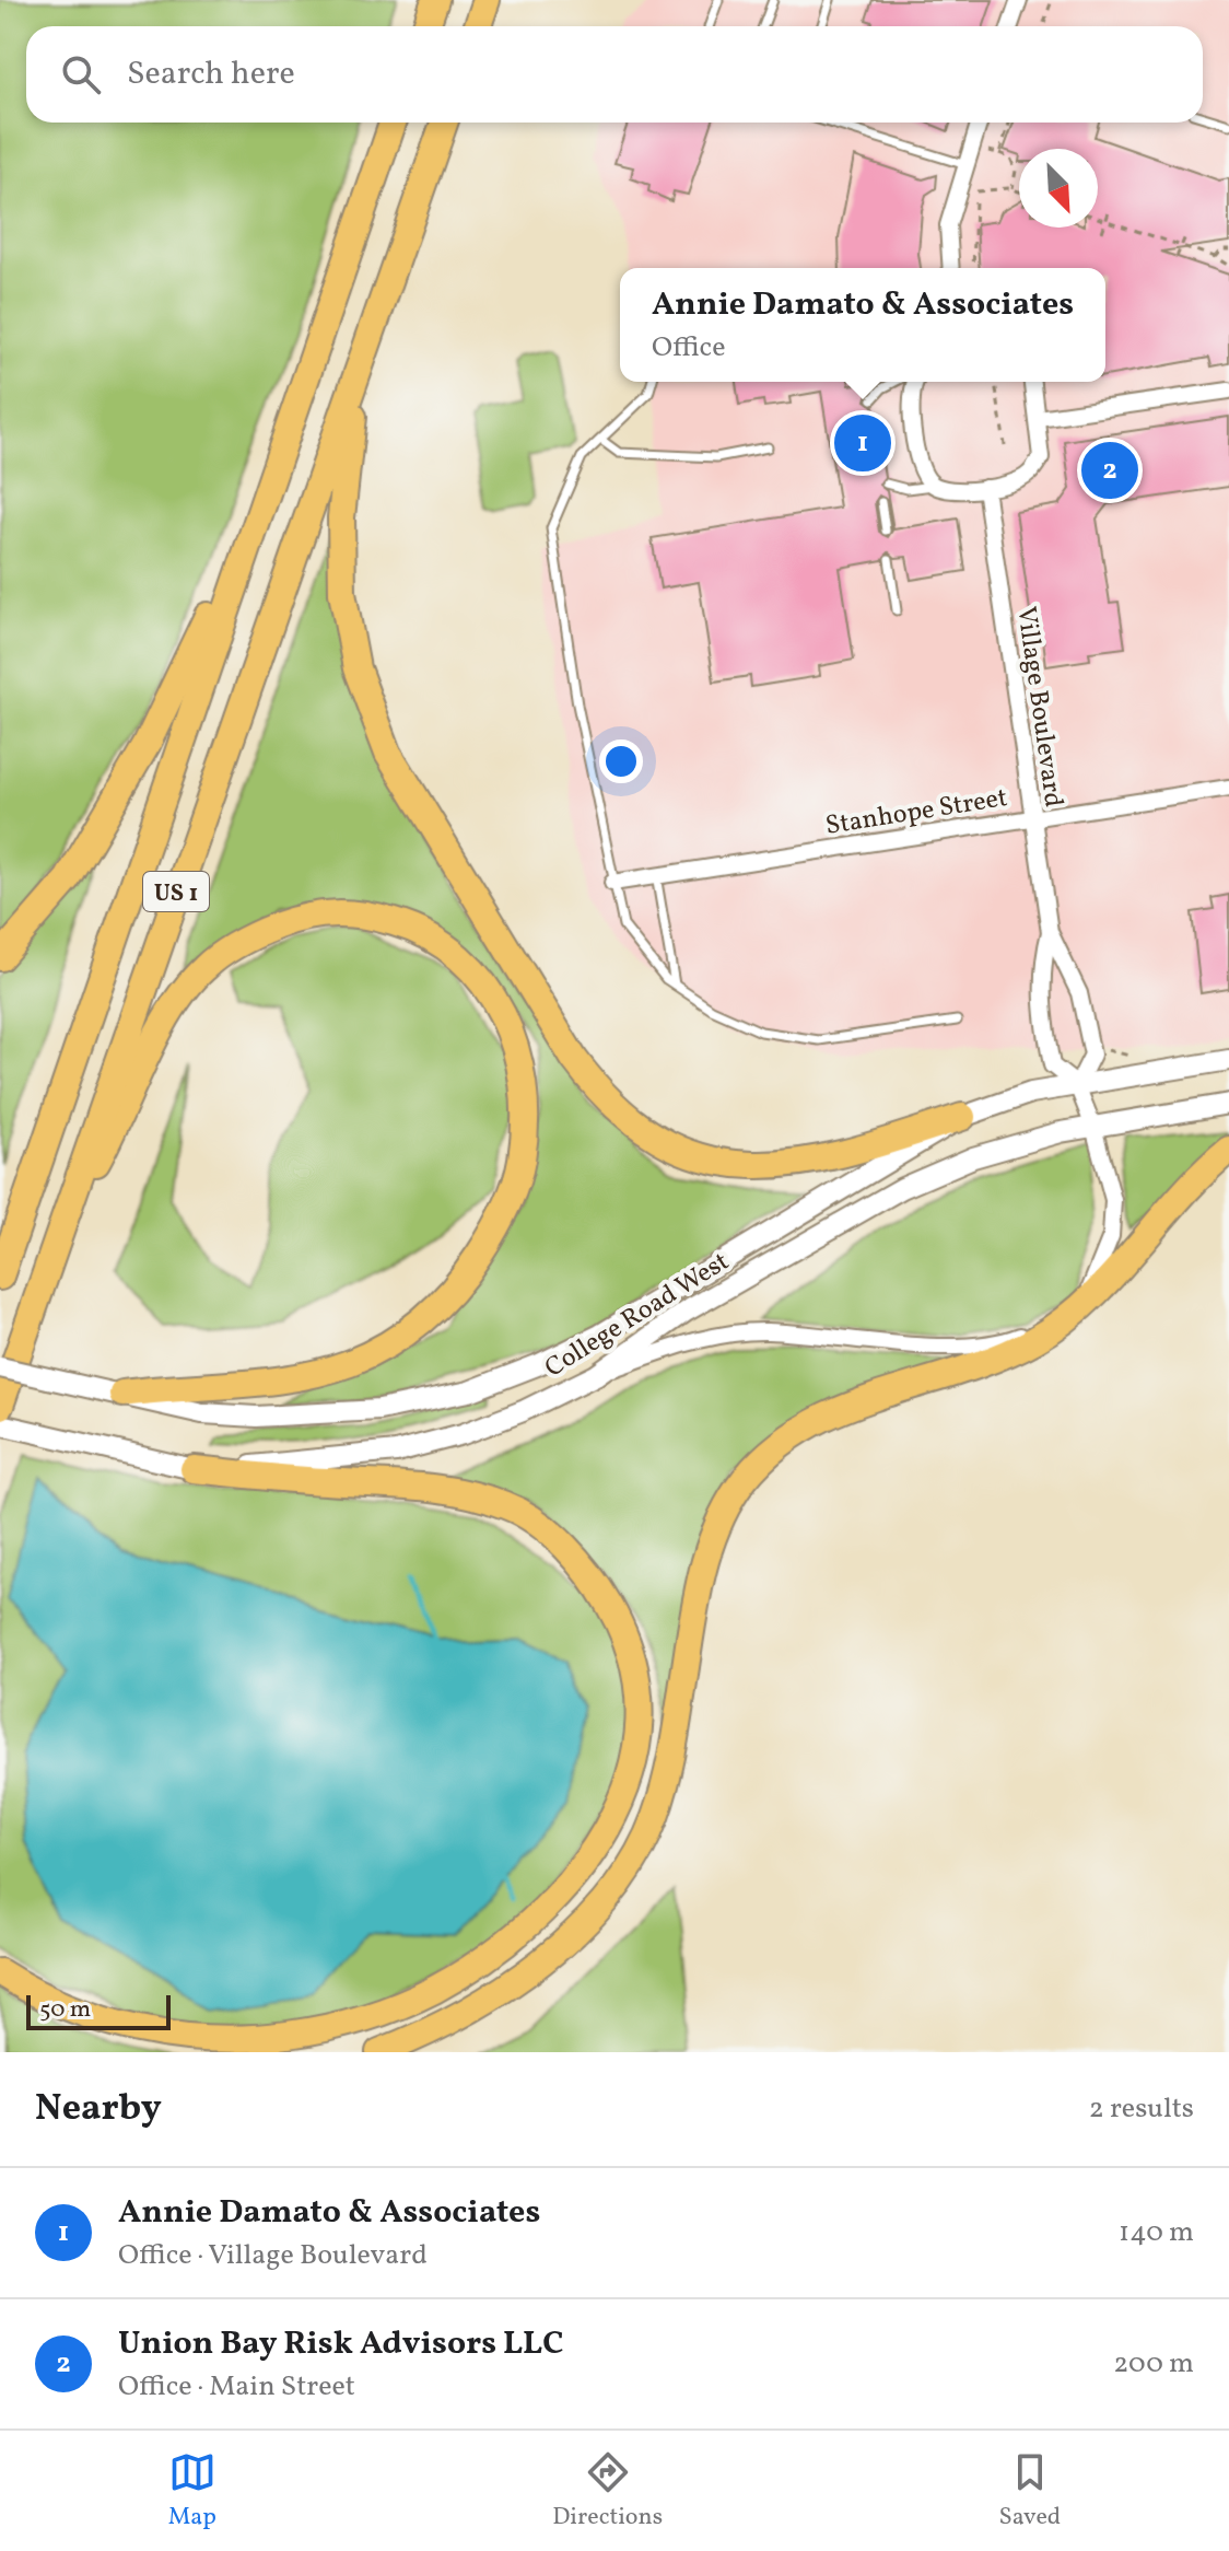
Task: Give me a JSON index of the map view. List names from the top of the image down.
{
  "streets": {
    "highway": ["US 1"],
    "street": ["Village Boulevard", "Stanhope Street", "College Road West"]
  },
  "crossings": [
    ["Village Boulevard", "Stanhope Street"],
    ["Village Boulevard", "College Road West"]
  ],
  "scale_bar": "50 m",
  "north": "bottom right",
  "page": {
    "search": "Search here",
    "popup": ["Annie Damato & Associates", "Office"],
    "pins": ["1", "2"],
    "scale": "50 m",
    "heading": ["Nearby", "2 results"],
    "list": [
      {
        "mark": "1",
        "name": "Annie Damato & Associates",
        "note": "Office · Village Boulevard",
        "value": "140 m"
      },
      {
        "mark": "2",
        "name": "Union Bay Risk Advisors LLC",
        "note": "Office · Main Street",
        "value": "200 m"
      }
    ],
    "nav": ["Map", "Directions", "Saved"]
  }
}
